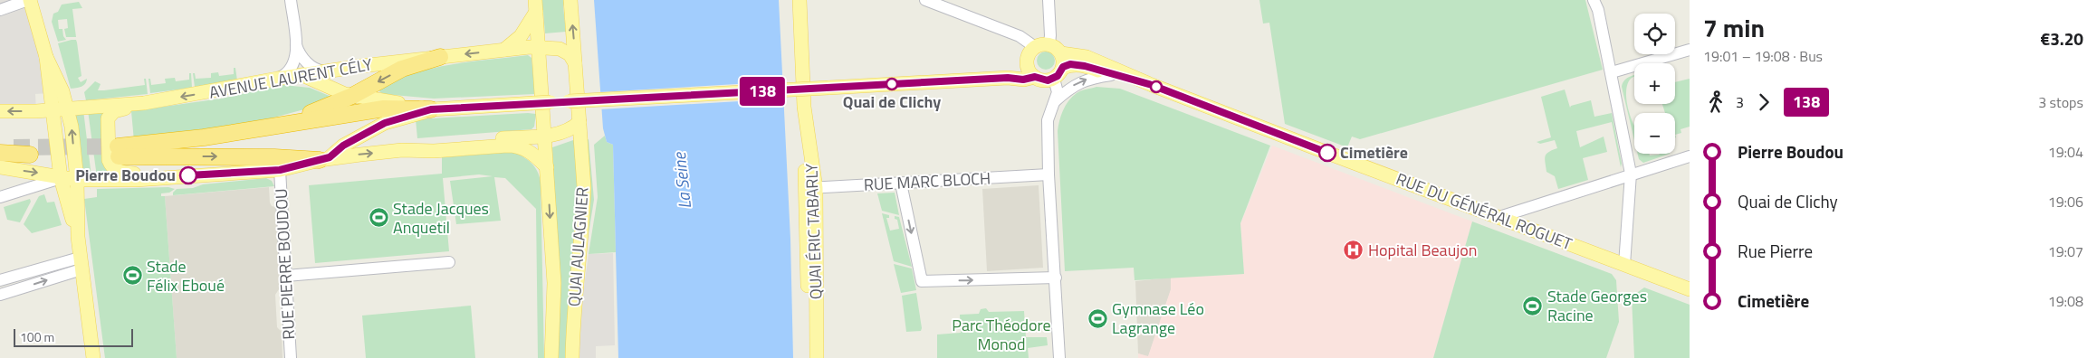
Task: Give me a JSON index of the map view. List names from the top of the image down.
{
  "streets": {
    "main road": [
      "AVENUE LAURENT CÉLY",
      "RUE DU GÉNÉRAL ROGUET",
      "QUAI ÉRIC TABARLY",
      "QUAI AULAGNIER"
    ],
    "street": ["RUE MARC BLOCH", "RUE PIERRE BOUDOU"]
  },
  "crossings": [
    ["AVENUE LAURENT CÉLY", "QUAI AULAGNIER"],
    ["RUE MARC BLOCH", "QUAI ÉRIC TABARLY"]
  ],
  "water": ["La Seine"],
  "parks": ["Parc Théodore Monod"],
  "places": {
    "other": ["Quai de Clichy", "Cimetière", "Pierre Boudou"],
    "sports": [
      "Stade Jacques Anquetil",
      "Stade Félix Eboué",
      "Stade Georges Racine",
      "Gymnase Léo Lagrange"
    ],
    "hospital": ["Hopital Beaujon"]
  },
  "lines": ["bus line 138"],
  "scale_bar": "100 m",
  "page": {
    "on_map": "138",
    "heading": ["7 min", "19:01 – 19:08 · Bus", "€3.20"],
    "map_buttons": ["+", "−"],
    "legs": ["3", "138", "3 stops"],
    "list": [
      {
        "name": "Pierre Boudou",
        "value": "19:04"
      },
      {
        "name": "Quai de Clichy",
        "value": "19:06"
      },
      {
        "name": "Rue Pierre",
        "value": "19:07"
      },
      {
        "name": "Cimetière",
        "value": "19:08"
      }
    ],
    "scale": "100 m"
  }
}
